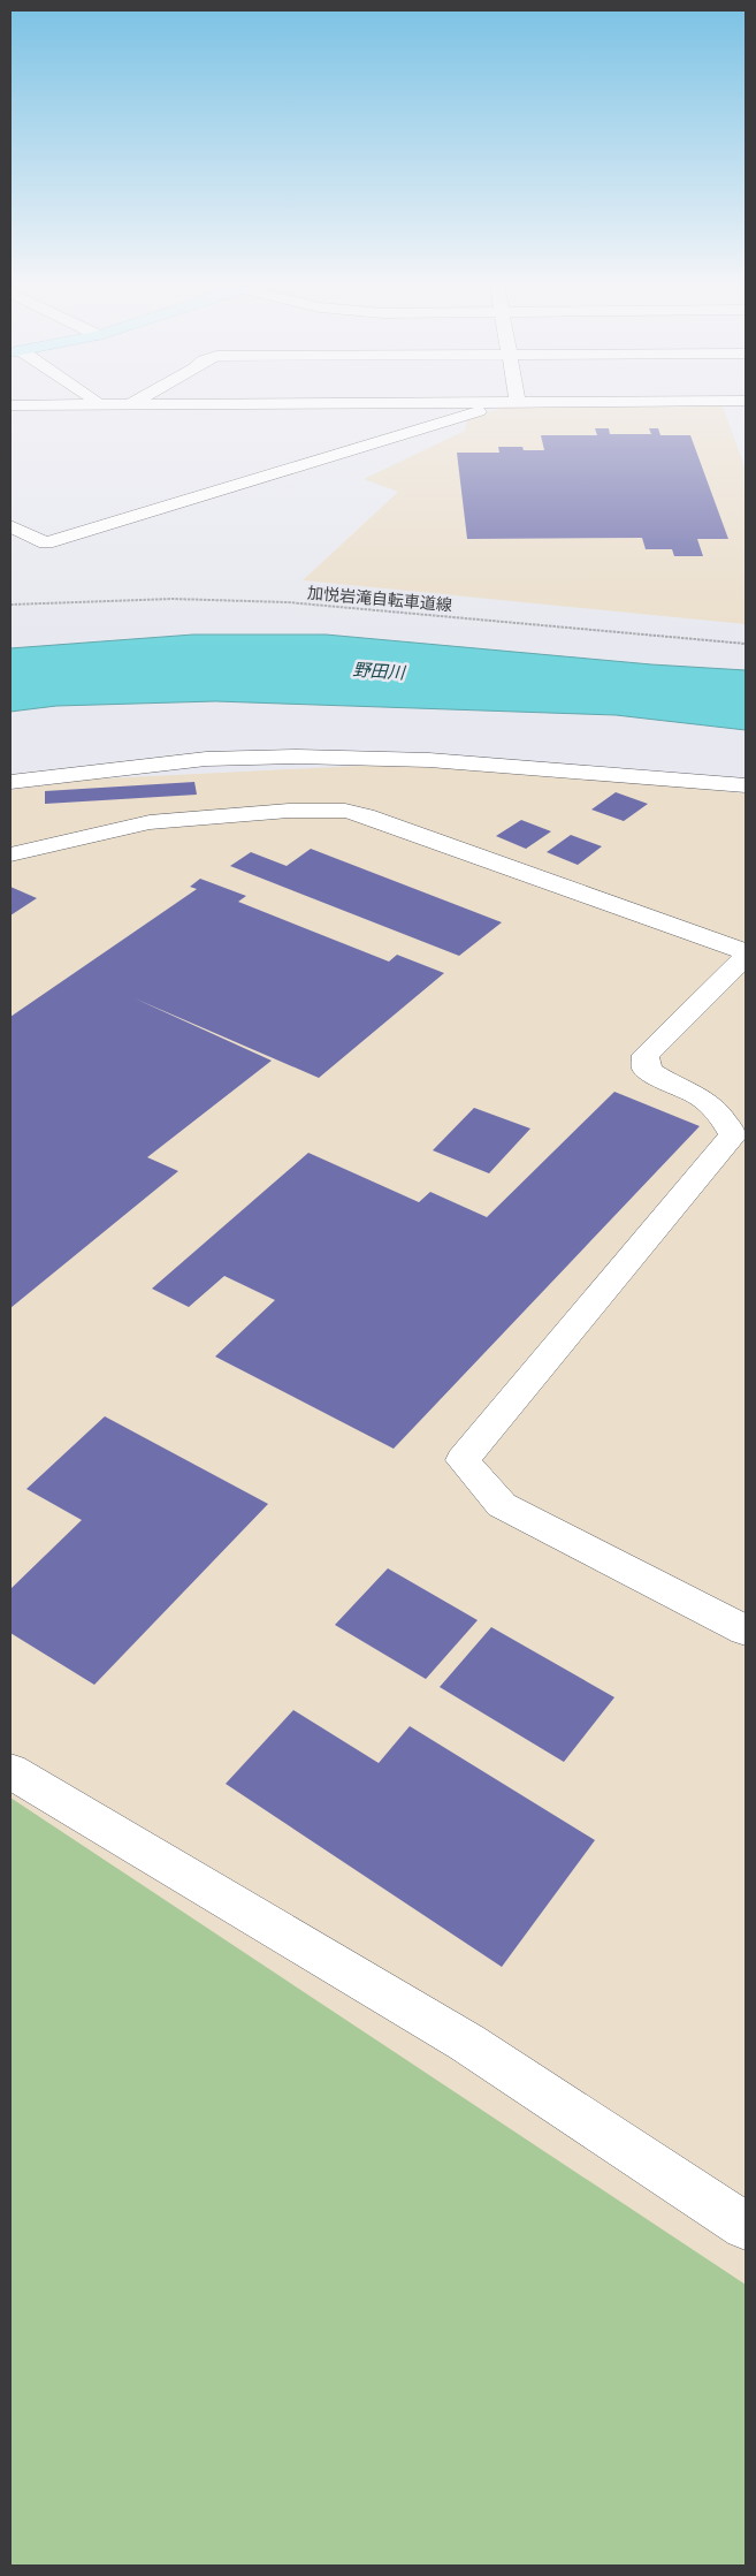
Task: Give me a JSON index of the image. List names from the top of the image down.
{
  "streets": {
    "path": ["加悦岩滝自転車道線"]
  },
  "water": ["野田川"]
}
